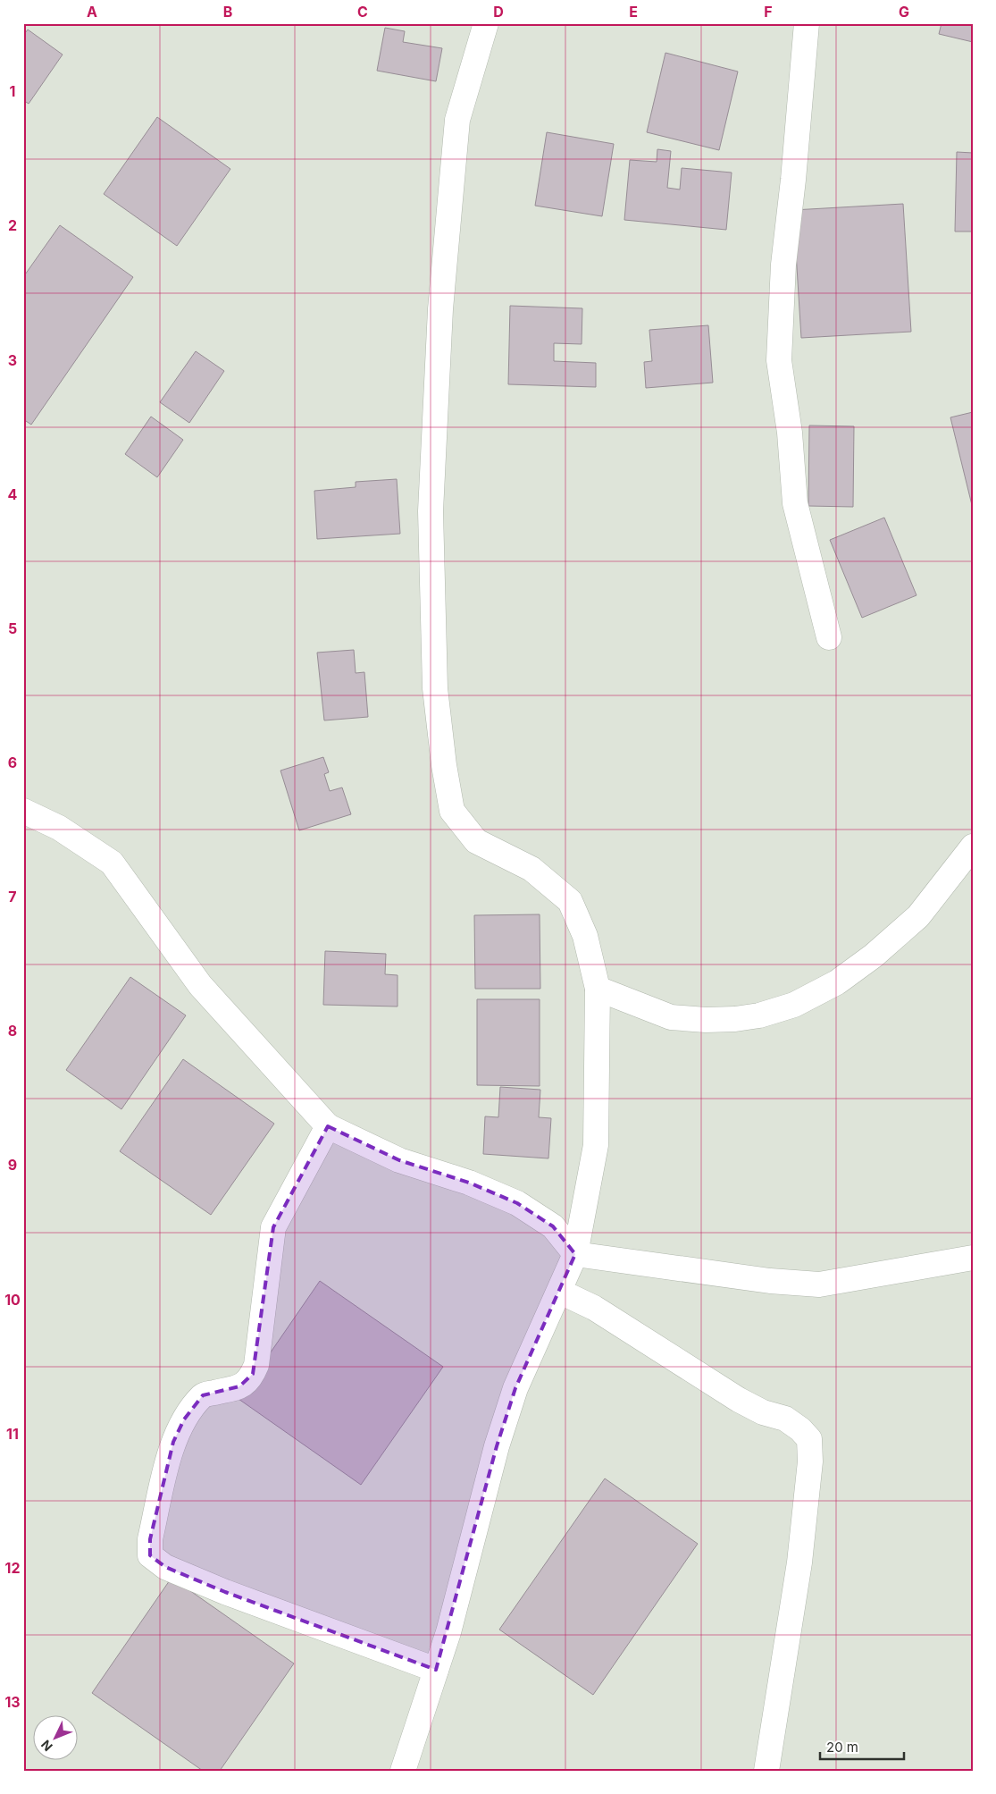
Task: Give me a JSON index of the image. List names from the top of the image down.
{
  "scale_bar": "20 m",
  "north": "bottom left",
  "grid": {
    "columns": [
      "A",
      "B",
      "C",
      "D",
      "E",
      "F",
      "G"
    ],
    "rows": [
      "1",
      "2",
      "3",
      "4",
      "5",
      "6",
      "7",
      "8",
      "9",
      "10",
      "11",
      "12",
      "13"
    ]
  }
}
